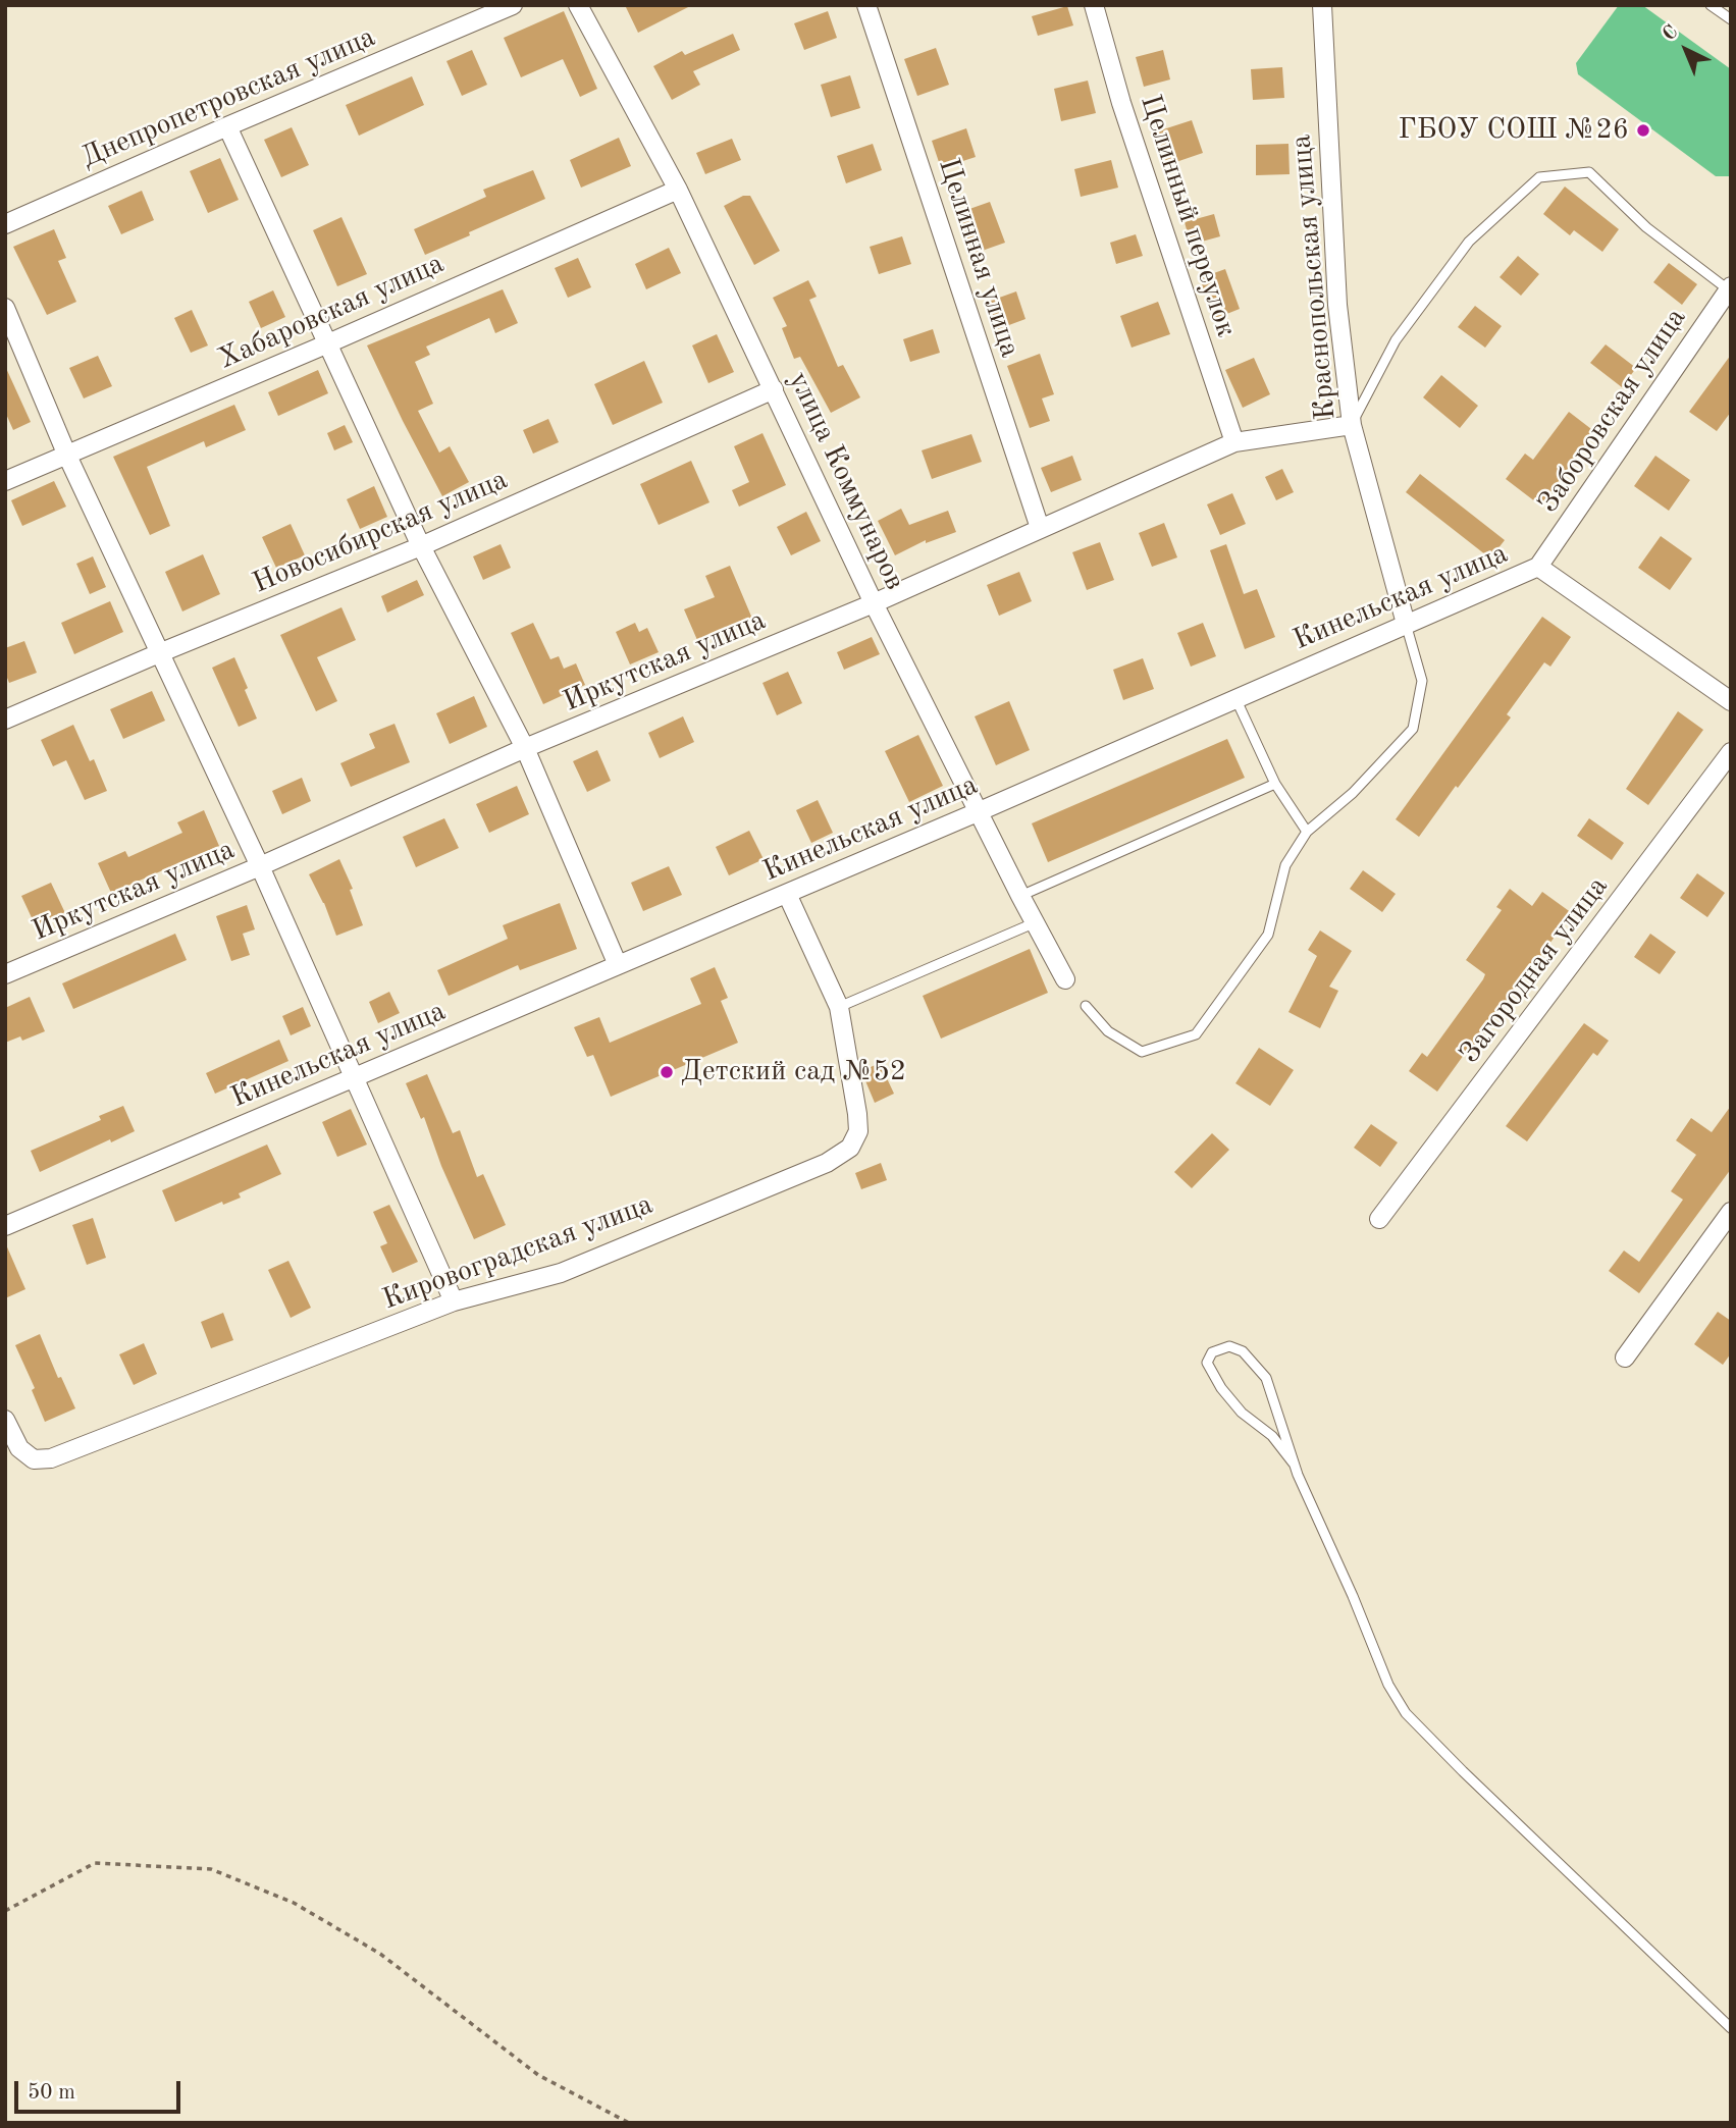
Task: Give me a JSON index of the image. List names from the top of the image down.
{
  "streets": {
    "street": [
      "Днепропетровская улица",
      "Целинный переулок",
      "Целинная улица",
      "Краснопольская улица",
      "Хабаровская улица",
      "Заборовская улица",
      "улица Коммунаров",
      "Новосибирская улица",
      "Кинельская улица",
      "Иркутская улица",
      "Загородная улица",
      "Кировоградская улица"
    ]
  },
  "crossings": [
    ["Целинный переулок", "Иркутская улица"],
    ["Целинная улица", "Иркутская улица"],
    ["Краснопольская улица", "Кинельская улица"],
    ["Краснопольская улица", "Иркутская улица"],
    ["Хабаровская улица", "улица Коммунаров"],
    ["Заборовская улица", "Кинельская улица"],
    ["улица Коммунаров", "Новосибирская улица"],
    ["улица Коммунаров", "Кинельская улица"],
    ["улица Коммунаров", "Иркутская улица"],
    ["Кинельская улица", "Кировоградская улица"]
  ],
  "places": ["ГБОУ СОШ №26", "Детский сад №52"],
  "scale_bar": "50 m",
  "north": "top left"
}
